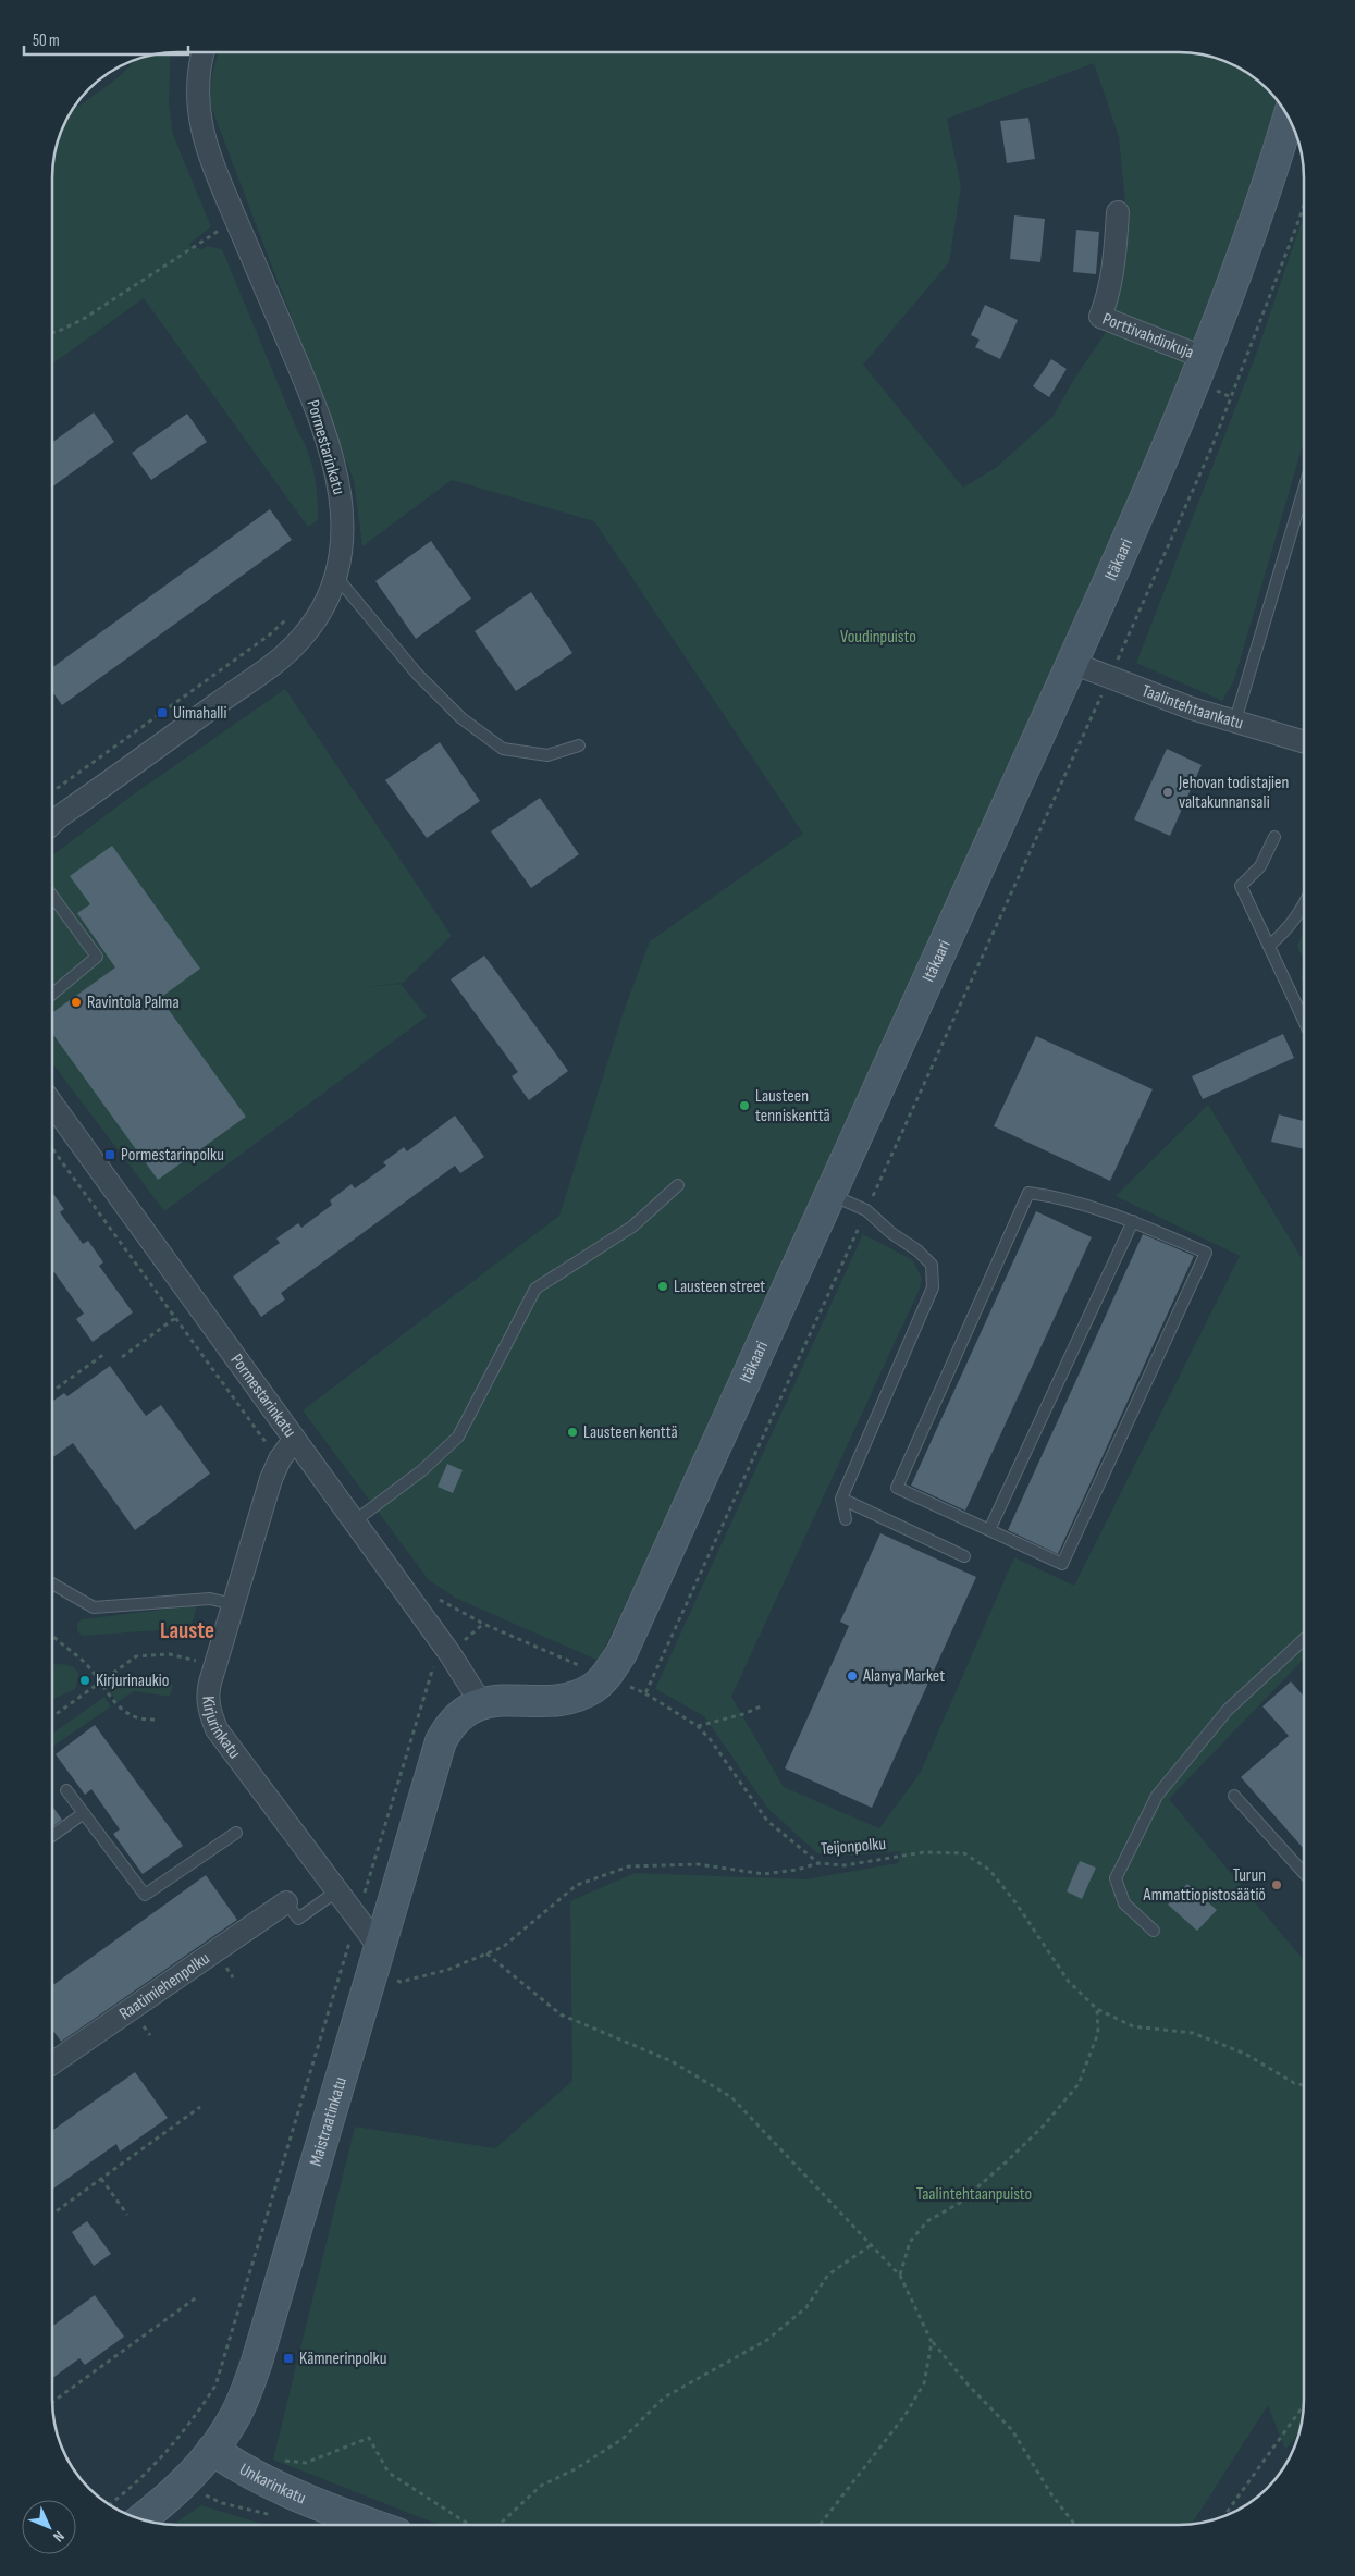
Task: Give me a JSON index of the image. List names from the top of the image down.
{
  "streets": {
    "street": [
      "Porttivahdinkuja",
      "Pormestarinkatu",
      "Itäkaari",
      "Taalintehtaankatu",
      "Kirjurinkatu",
      "Raatimiehenpolku",
      "Maistraatinkatu",
      "Unkarinkatu"
    ],
    "path": ["Teijonpolku"]
  },
  "crossings": [
    ["Porttivahdinkuja", "Itäkaari"],
    ["Pormestarinkatu", "Itäkaari"],
    ["Pormestarinkatu", "Kirjurinkatu"],
    ["Pormestarinkatu", "Maistraatinkatu"],
    ["Itäkaari", "Taalintehtaankatu"],
    ["Itäkaari", "Maistraatinkatu"],
    ["Kirjurinkatu", "Teijonpolku"],
    ["Kirjurinkatu", "Maistraatinkatu"],
    ["Teijonpolku", "Maistraatinkatu"],
    ["Maistraatinkatu", "Unkarinkatu"]
  ],
  "districts": ["Lauste"],
  "parks": ["Voudinpuisto", "Taalintehtaanpuisto"],
  "places": {
    "transit": ["Uimahalli", "Pormestarinpolku", "Kämnerinpolku"],
    "other": [
      "Jehovan todistajien valtakunnansali",
      "Ravintola Palma",
      "Lausteen tenniskenttä",
      "Lausteen street",
      "Lausteen kenttä",
      "Alanya Market",
      "Kirjurinaukio",
      "Turun Ammattiopistosäätiö"
    ]
  },
  "scale_bar": "50 m",
  "north": "bottom right"
}
